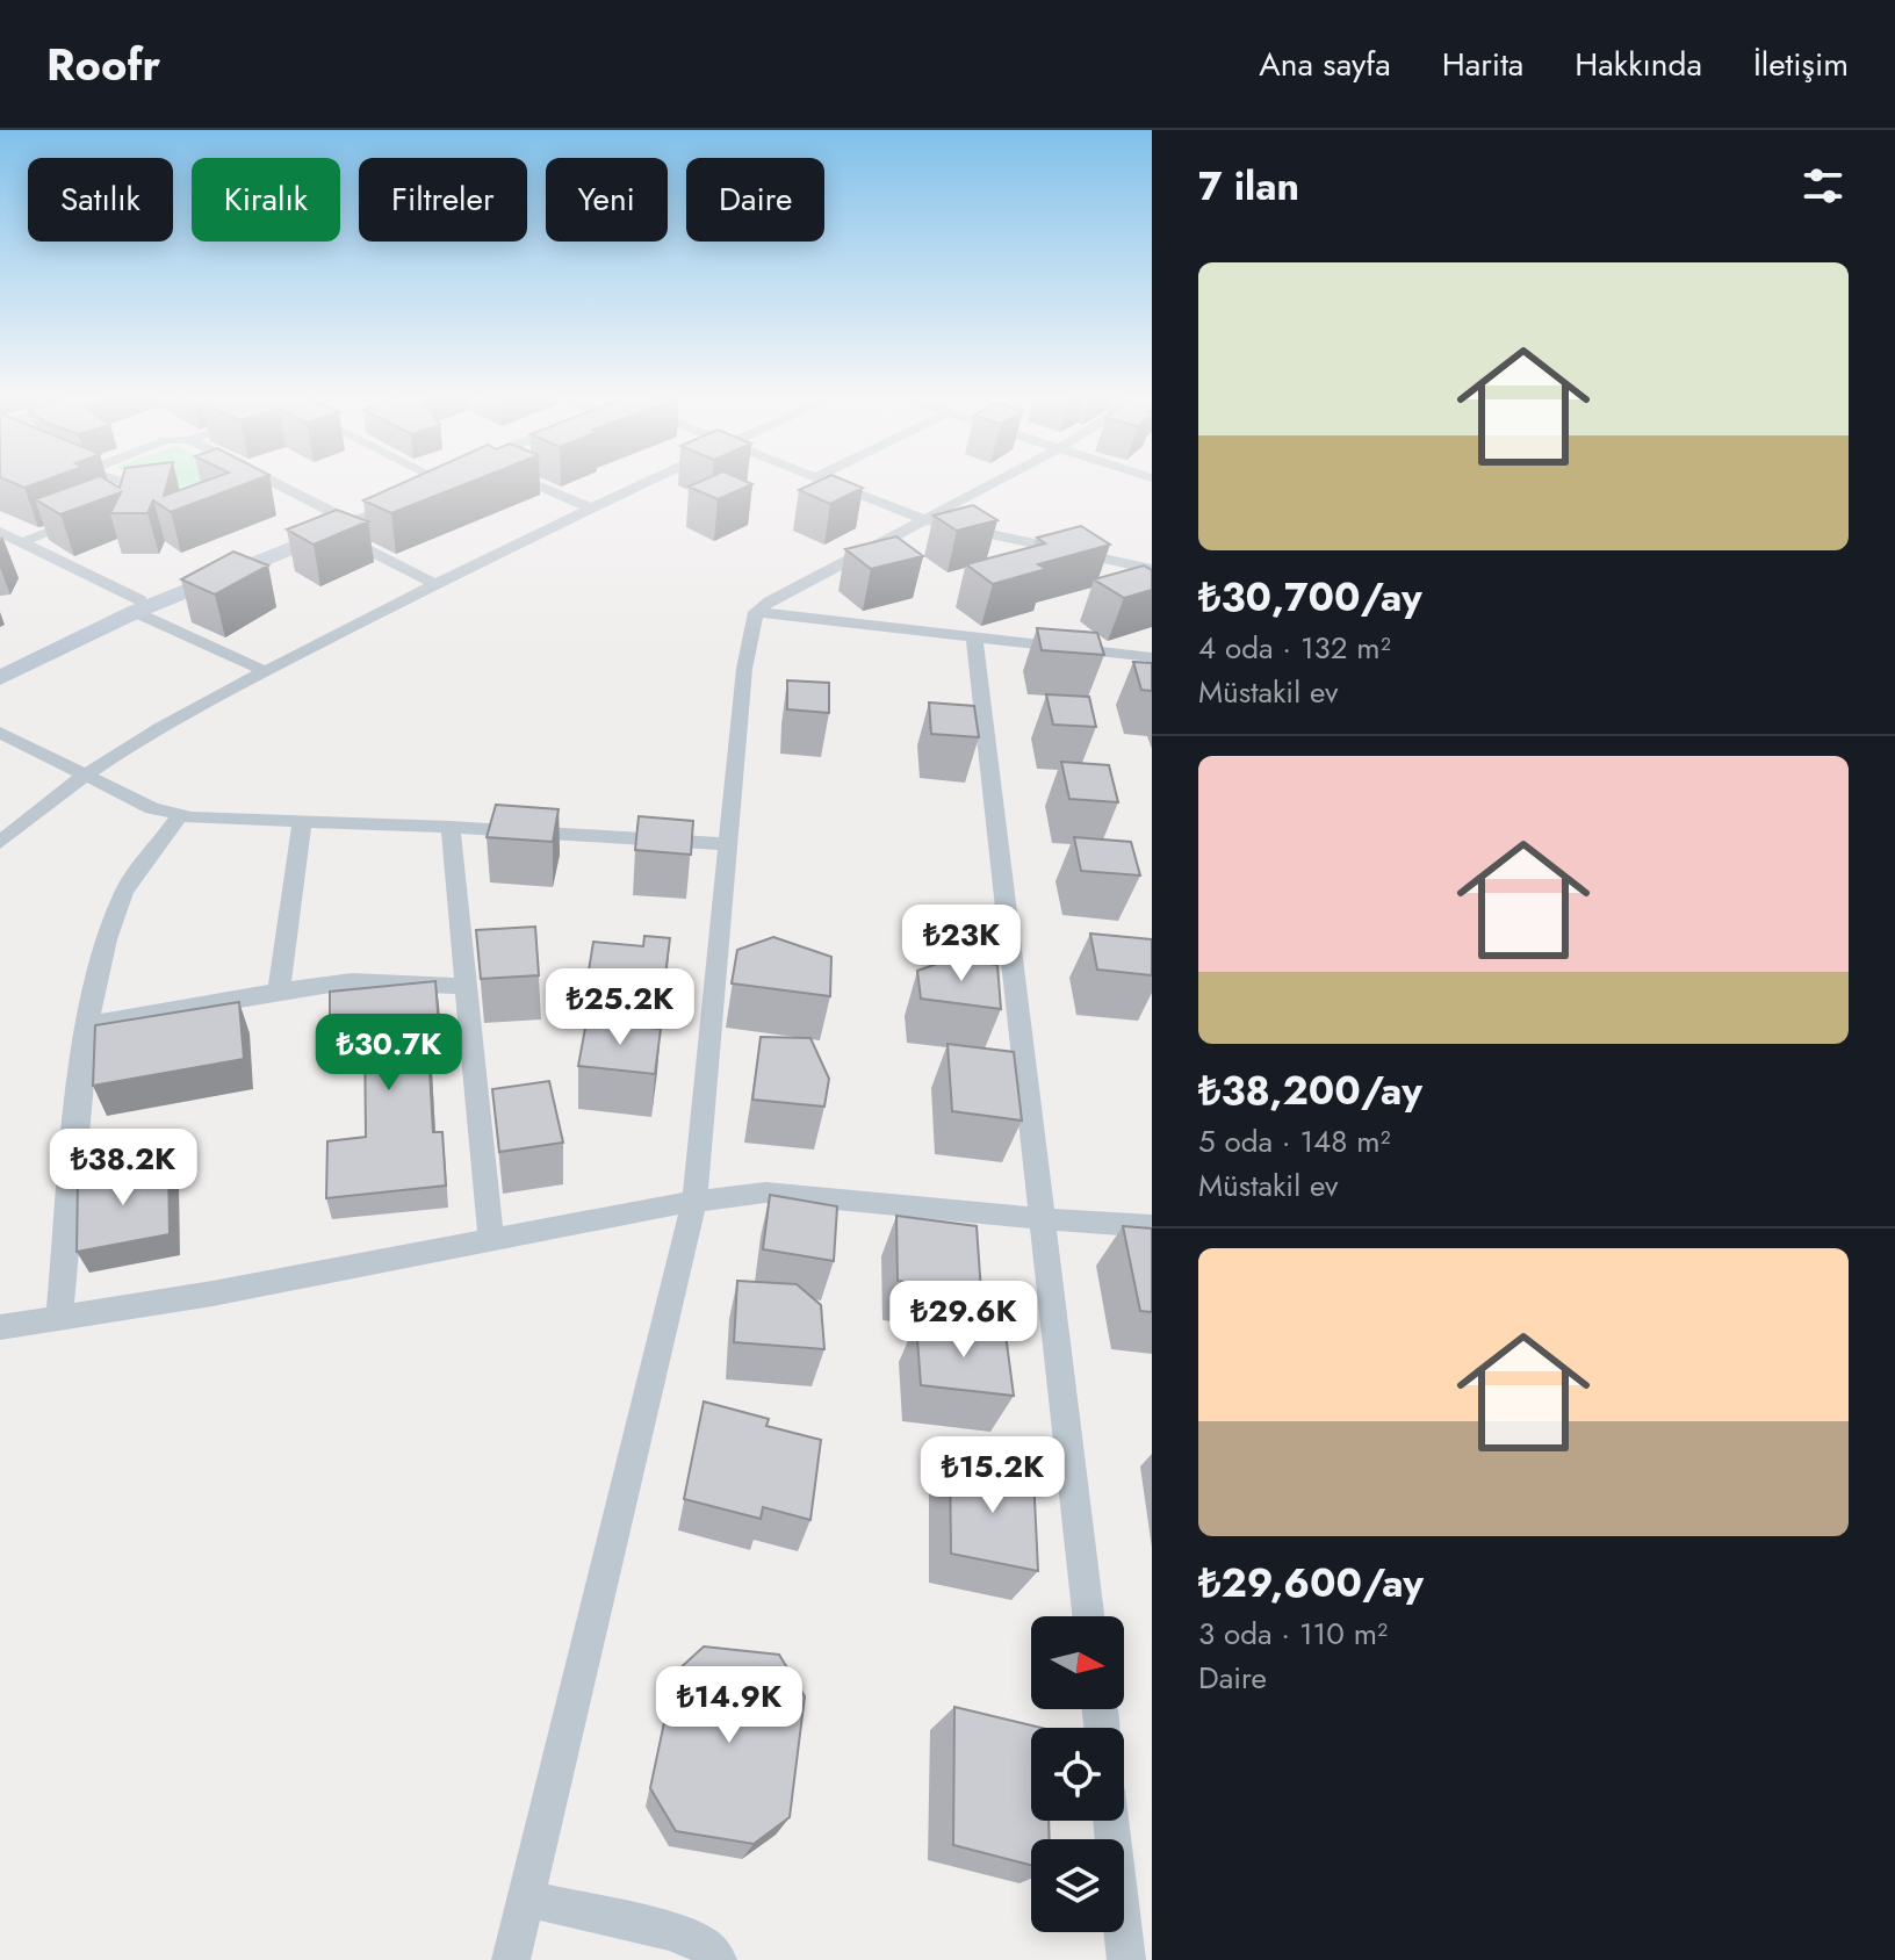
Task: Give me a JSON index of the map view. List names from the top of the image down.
{
  "north": "right",
  "page": {
    "header": "Roofr",
    "nav": [
      "Ana sayfa",
      "Harita",
      "Hakkında",
      "İletişim"
    ],
    "heading": "7 ilan",
    "chip": [
      "Satılık",
      "Kiralık",
      "Filtreler",
      "Yeni",
      "Daire"
    ],
    "list": [
      {
        "name": "₺30,700/ay",
        "note": "4 oda · 132 m² · Müstakil ev"
      },
      {
        "name": "₺38,200/ay",
        "note": "5 oda · 148 m² · Müstakil ev"
      },
      {
        "name": "₺29,600/ay",
        "note": "3 oda · 110 m² · Daire"
      }
    ],
    "price": [
      "₺23K",
      "₺25.2K",
      "₺30.7K",
      "₺38.2K",
      "₺29.6K",
      "₺15.2K",
      "₺14.9K"
    ]
  }
}
